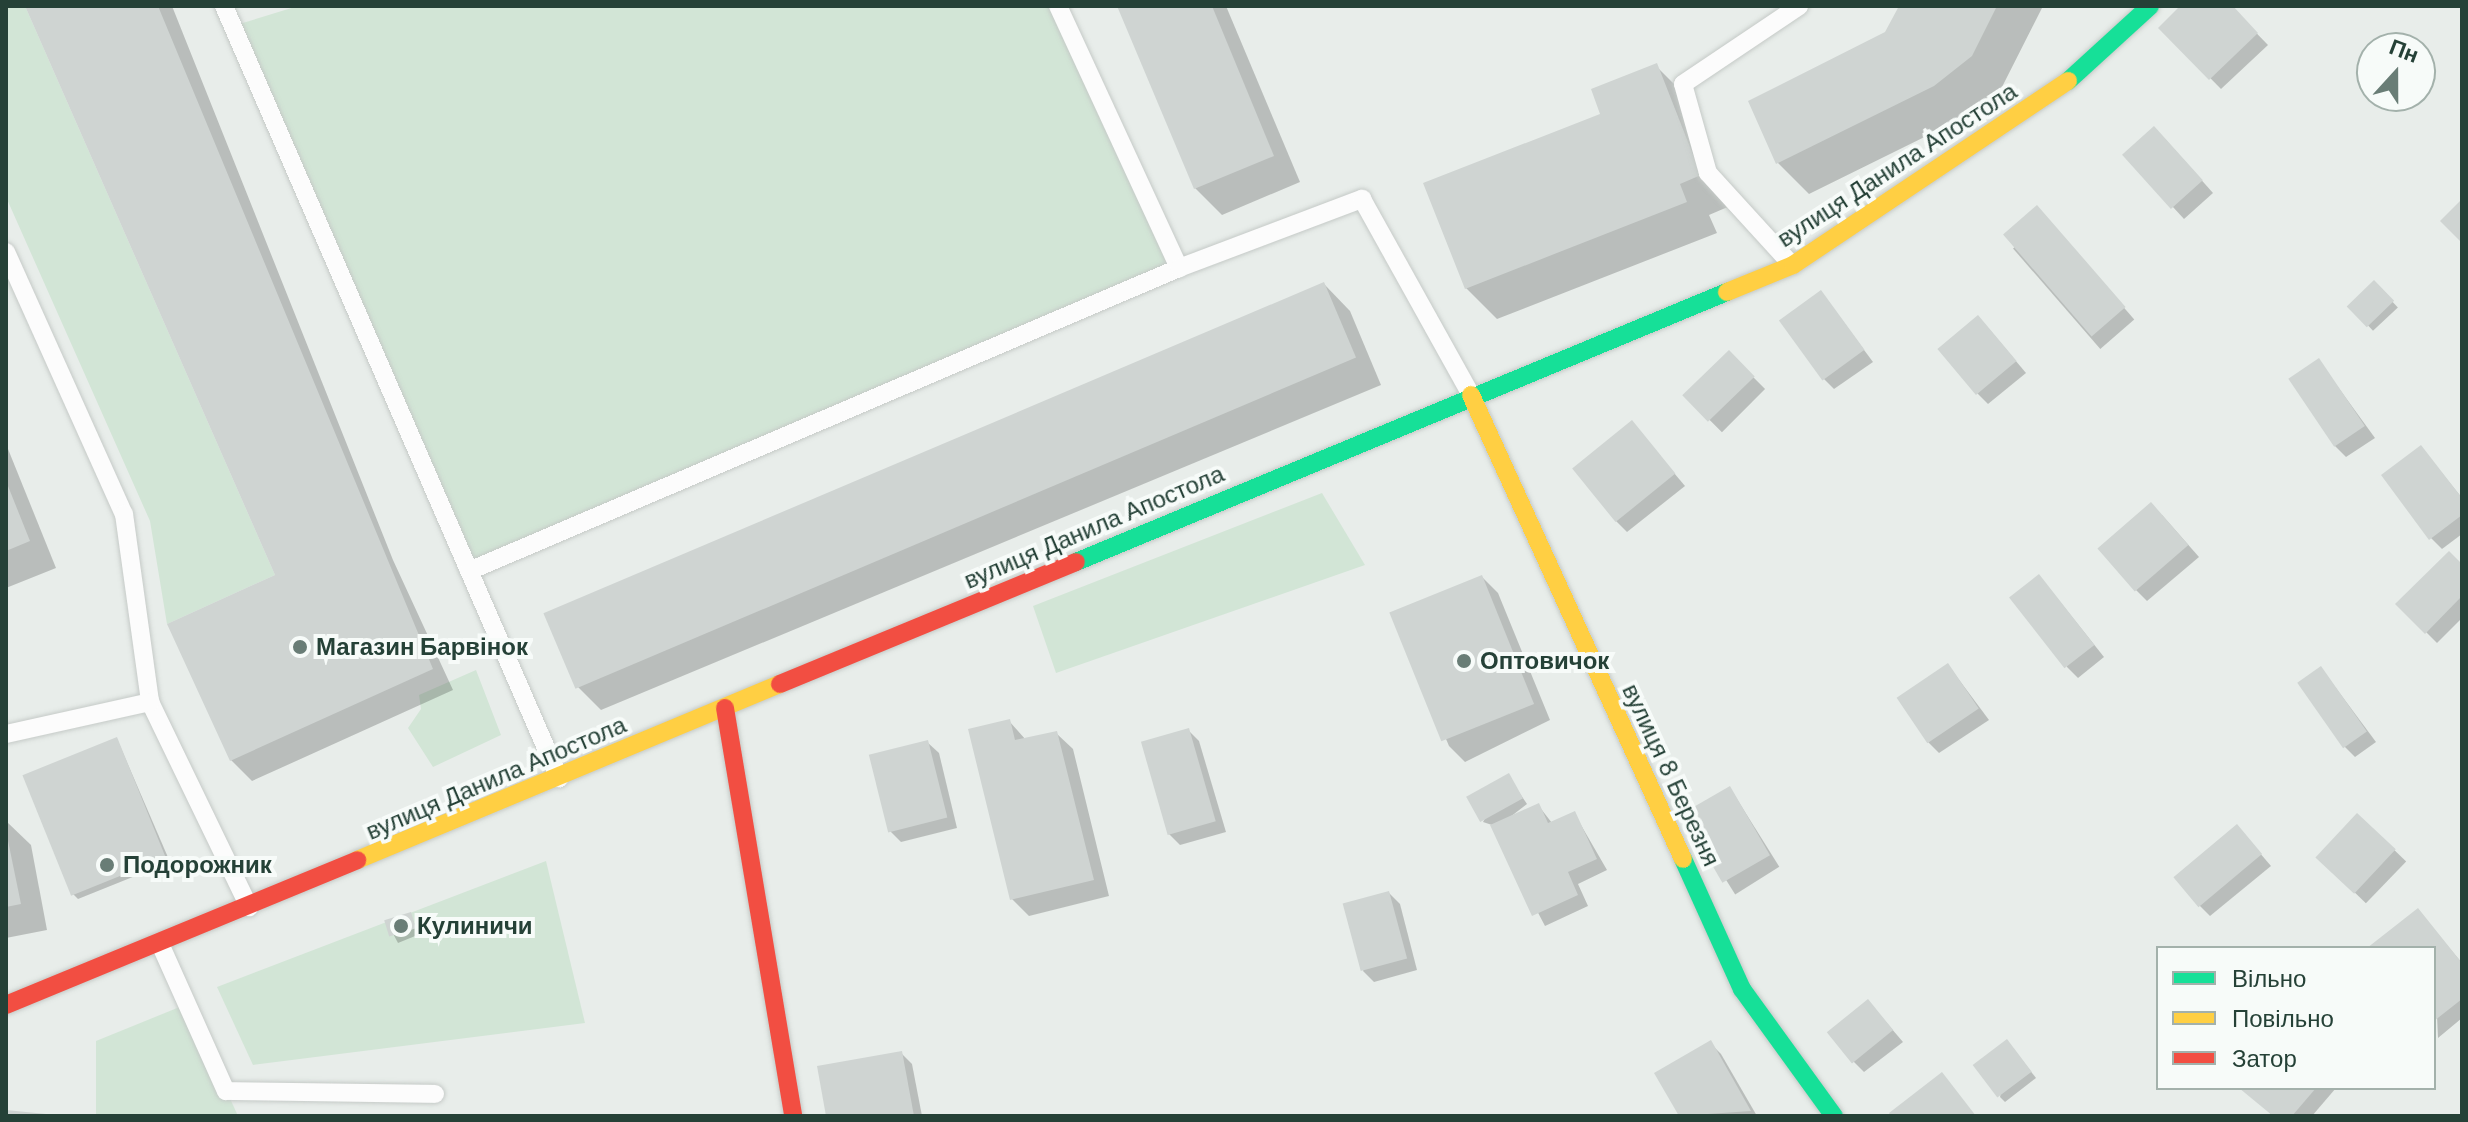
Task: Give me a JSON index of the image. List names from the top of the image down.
{
  "streets": {
    "street": ["вулиця Данила Апостола", "вулиця 8 Березня"]
  },
  "crossings": [
    ["вулиця Данила Апостола", "вулиця 8 Березня"]
  ],
  "places": [
    "Магазин Барвінок",
    "Оптовичок",
    "Подорожник",
    "Кулиничи"
  ],
  "legend": ["Вільно", "Повільно", "Затор"],
  "north": "top"
}
